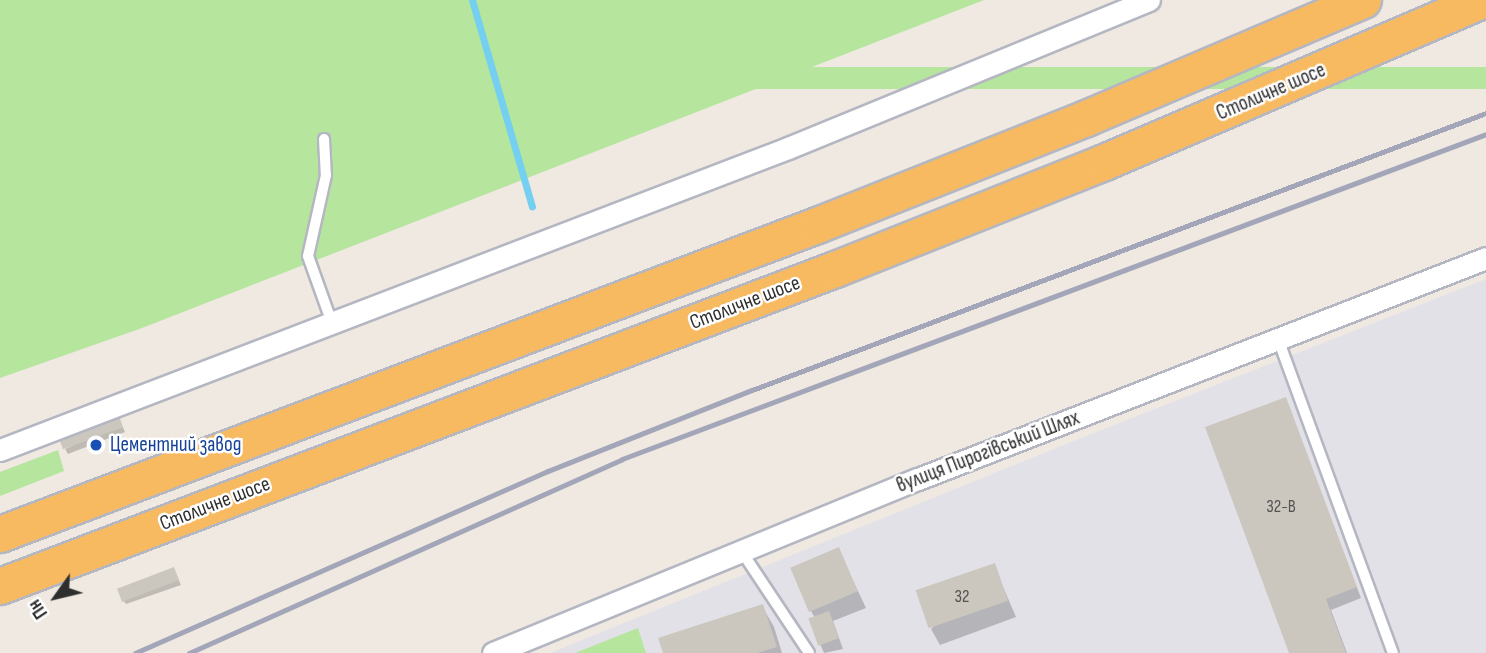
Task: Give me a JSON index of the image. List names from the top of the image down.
{
  "streets": {
    "highway": ["Столичне шосе"],
    "street": ["вулиця Пирогівський Шлях"]
  },
  "places": ["Цементний завод"],
  "house_numbers": ["32-В", "32"],
  "north": "bottom left"
}
